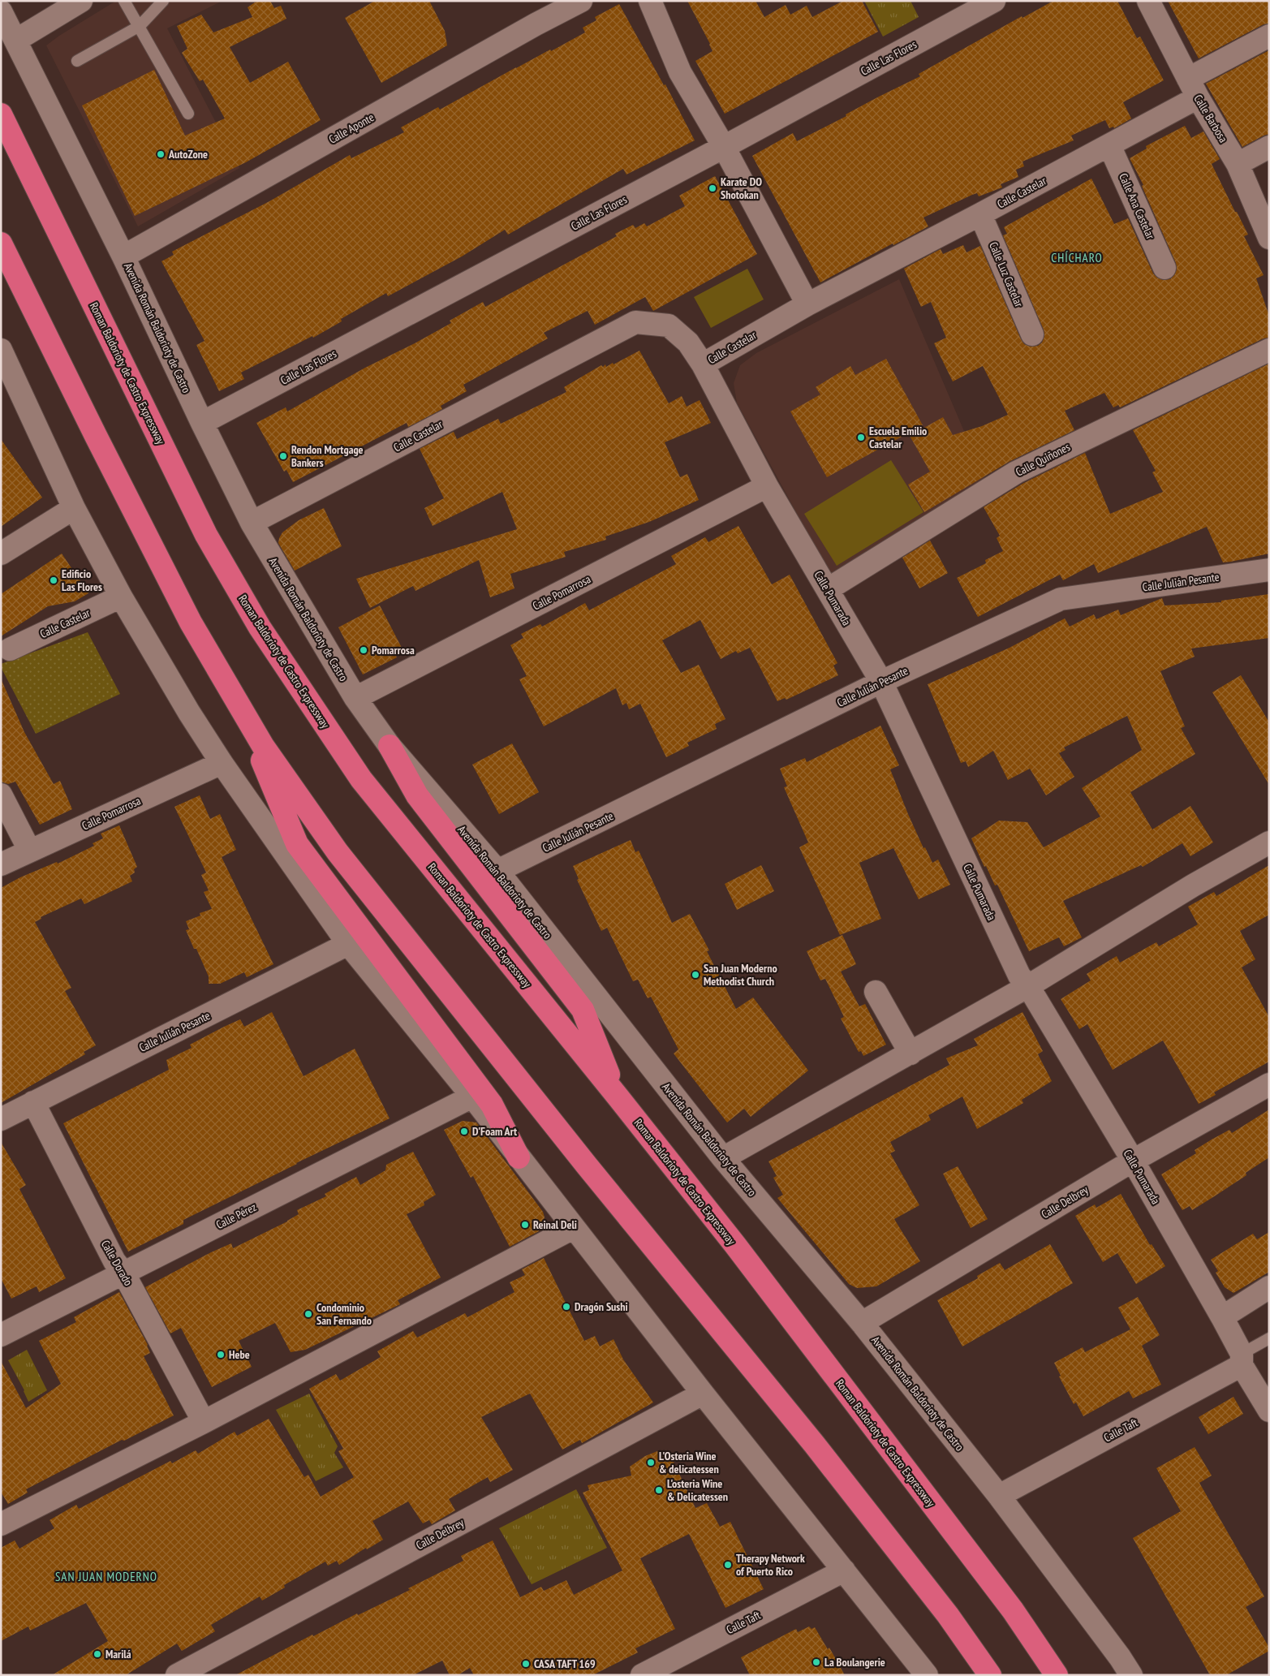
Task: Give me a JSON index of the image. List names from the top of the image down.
{
  "streets": {
    "highway": ["Roman Baldorioty de Castro Expressway"],
    "street": [
      "Calle Las Flores",
      "Calle Barbosa",
      "Calle Aponte",
      "Calle Castelar",
      "Calle Ana Castelar",
      "Calle Luz Castelar",
      "Avenida Román Baldorioty de Castro",
      "Calle Quiñones",
      "Calle Julián Pesante",
      "Calle Pomarrosa",
      "Calle Pumarada",
      "Calle Delbrey",
      "Calle Pérez",
      "Calle Dorado",
      "Calle Taft"
    ]
  },
  "crossings": [
    ["Calle Las Flores", "Avenida Román Baldorioty de Castro"],
    ["Calle Barbosa", "Calle Castelar"],
    ["Calle Aponte", "Avenida Román Baldorioty de Castro"],
    ["Calle Castelar", "Calle Ana Castelar"],
    ["Calle Castelar", "Calle Luz Castelar"],
    ["Calle Castelar", "Avenida Román Baldorioty de Castro"],
    ["Calle Castelar", "Calle Pumarada"],
    ["Avenida Román Baldorioty de Castro", "Calle Julián Pesante"],
    ["Avenida Román Baldorioty de Castro", "Calle Pomarrosa"],
    ["Avenida Román Baldorioty de Castro", "Calle Delbrey"],
    ["Avenida Román Baldorioty de Castro", "Calle Taft"],
    ["Calle Quiñones", "Calle Pumarada"],
    ["Calle Julián Pesante", "Calle Pumarada"],
    ["Calle Julián Pesante", "Calle Dorado"],
    ["Calle Pomarrosa", "Calle Pumarada"],
    ["Calle Pumarada", "Calle Delbrey"],
    ["Calle Pumarada", "Calle Taft"],
    ["Calle Pérez", "Calle Dorado"]
  ],
  "districts": ["CHÍCHARO", "SAN JUAN MODERNO"],
  "places": [
    "AutoZone",
    "Karate DO Shotokan",
    "Escuela Emilio Castelar",
    "Rendon Mortgage Bankers",
    "Edificio Las Flores",
    "Pomarrosa",
    "San Juan Moderno Methodist Church",
    "D'Foam Art",
    "Reinal Deli",
    "Dragón Sushi",
    "Condominio San Fernando",
    "Hebe",
    "L'Osteria Wine & delicatessen",
    "L'osteria Wine & Delicatessen",
    "Therapy Network of Puerto Rico",
    "Marilá",
    "La Boulangerie",
    "CASA TAFT 169"
  ]
}
